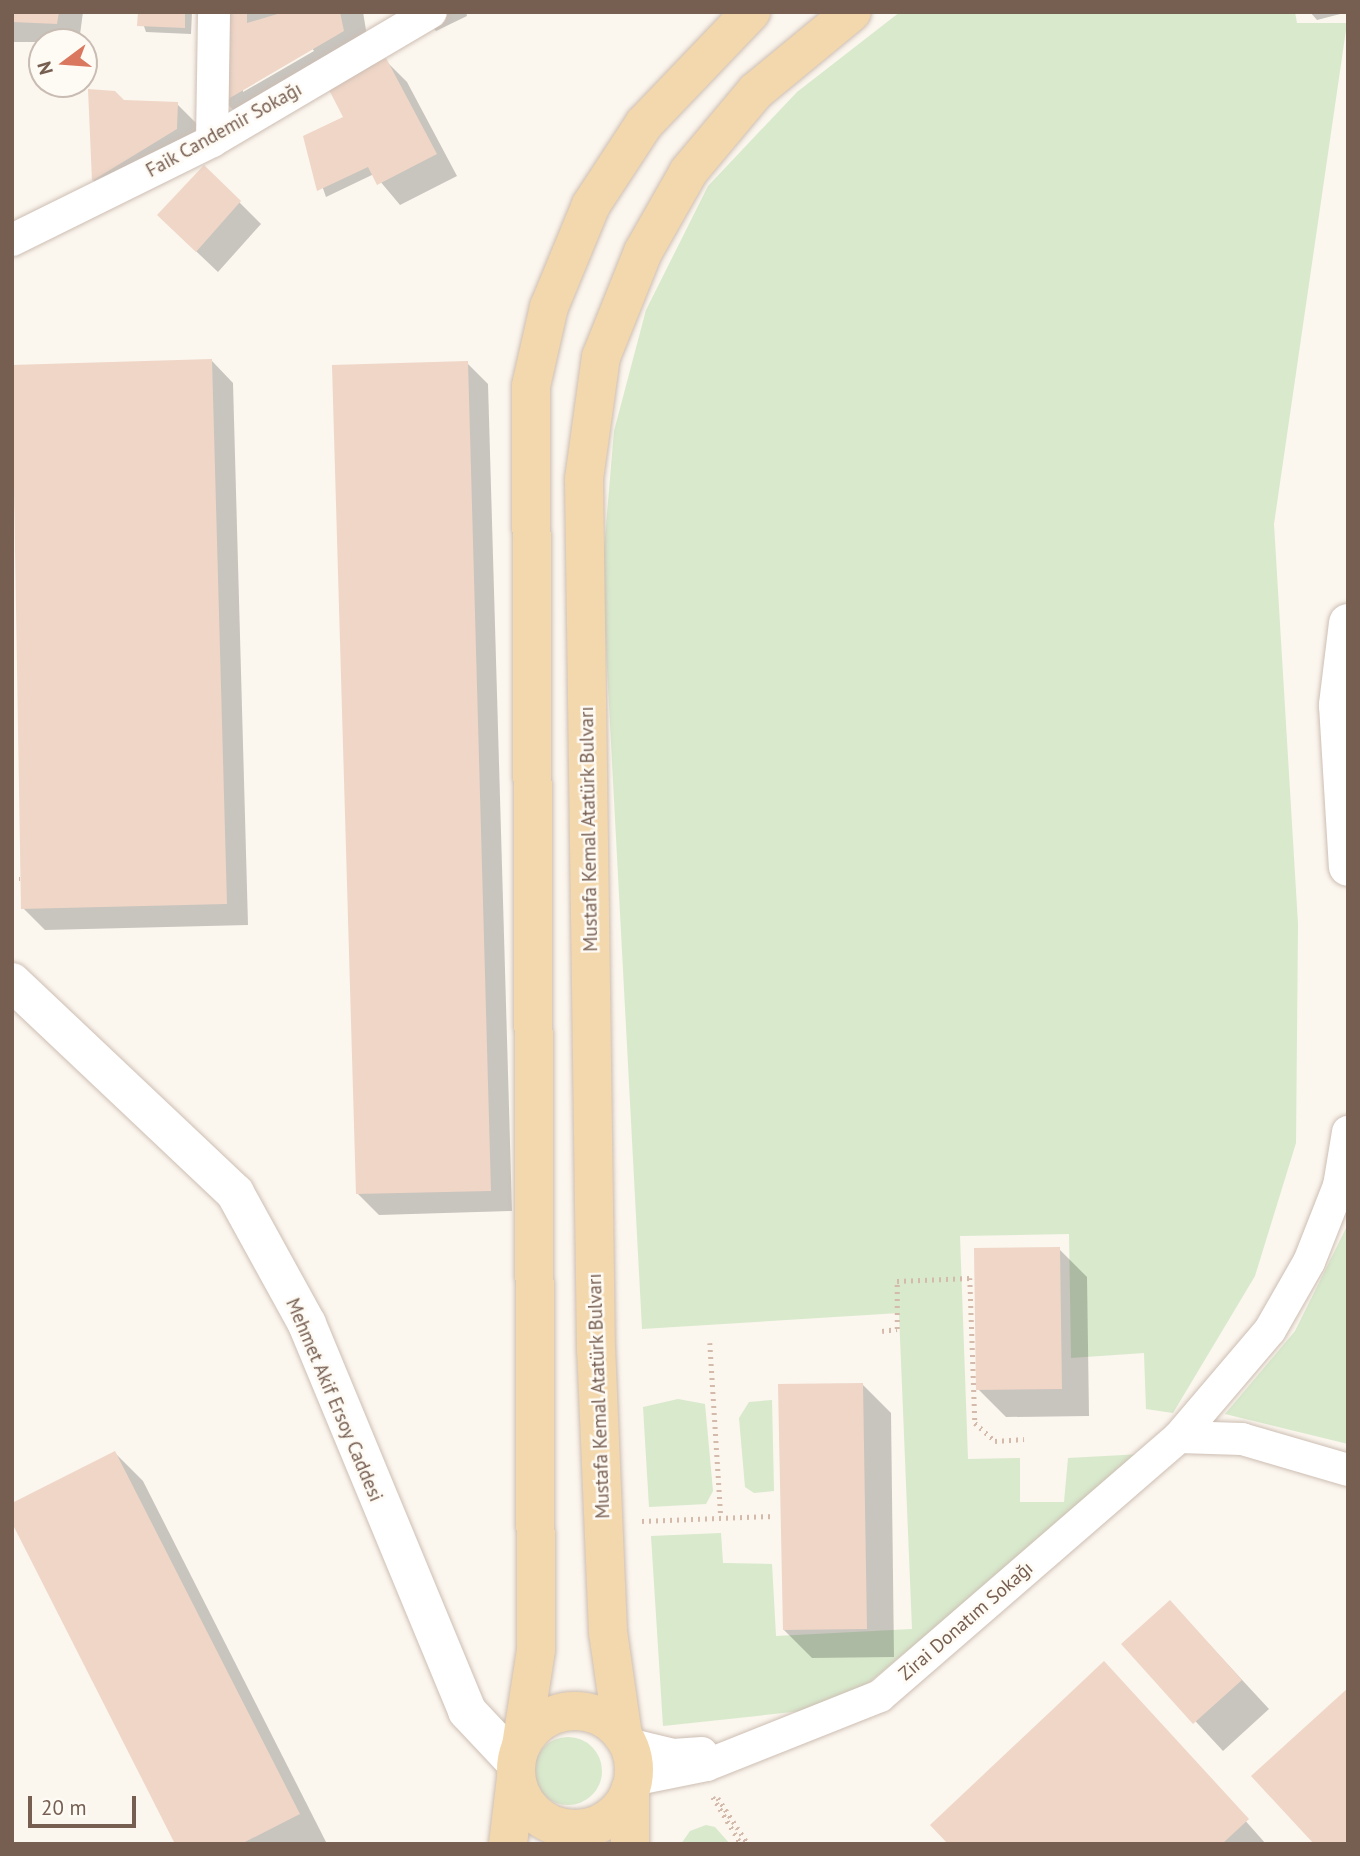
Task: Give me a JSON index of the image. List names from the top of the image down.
{
  "streets": {
    "main road": ["Mustafa Kemal Atatürk Bulvarı", "Mehmet Akif Ersoy Caddesi"],
    "street": ["Faik Candemir Sokağı", "Zirai Donatım Sokağı"]
  },
  "crossings": [
    ["Mustafa Kemal Atatürk Bulvarı", "Mehmet Akif Ersoy Caddesi"],
    ["Mustafa Kemal Atatürk Bulvarı", "Zirai Donatım Sokağı"],
    ["Mehmet Akif Ersoy Caddesi", "Zirai Donatım Sokağı"]
  ],
  "scale_bar": "20 m",
  "north": "left"
}
